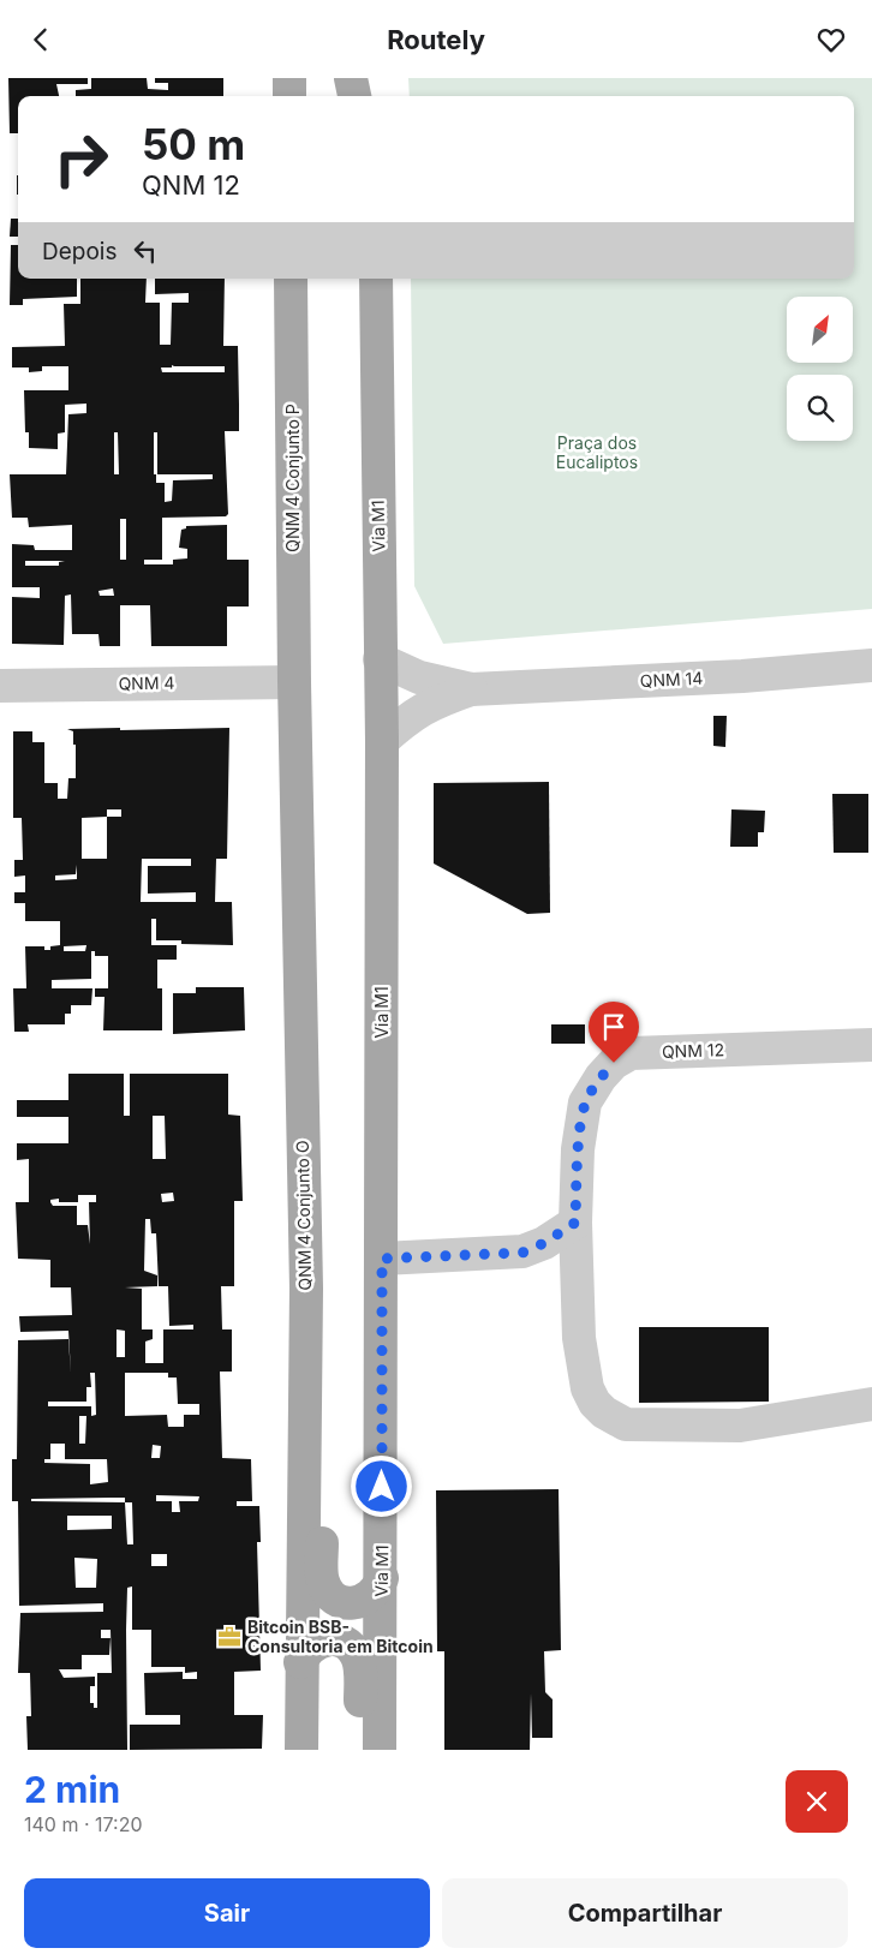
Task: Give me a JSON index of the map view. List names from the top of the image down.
{
  "streets": {
    "main road": ["QNM 4 Conjunto P", "Via M1", "QNM 4 Conjunto O"],
    "street": ["QNM 14", "QNM 4", "QNM 12"]
  },
  "crossings": [
    ["QNM 4 Conjunto P", "QNM 4"],
    ["QNM 4 Conjunto P", "QNM 4 Conjunto O"],
    ["Via M1", "QNM 14"],
    ["QNM 4", "QNM 4 Conjunto O"]
  ],
  "parks": ["Praça dos Eucaliptos"],
  "places": {
    "office": ["Bitcoin BSB- Consultoria em Bitcoin"]
  },
  "north": "top right",
  "page": {
    "header": "Routely",
    "turn": ["50 m", "QNM 12"],
    "then": "Depois",
    "heading": ["2 min", "140 m · 17:20"],
    "buttons": ["Sair", "Compartilhar"]
  }
}
